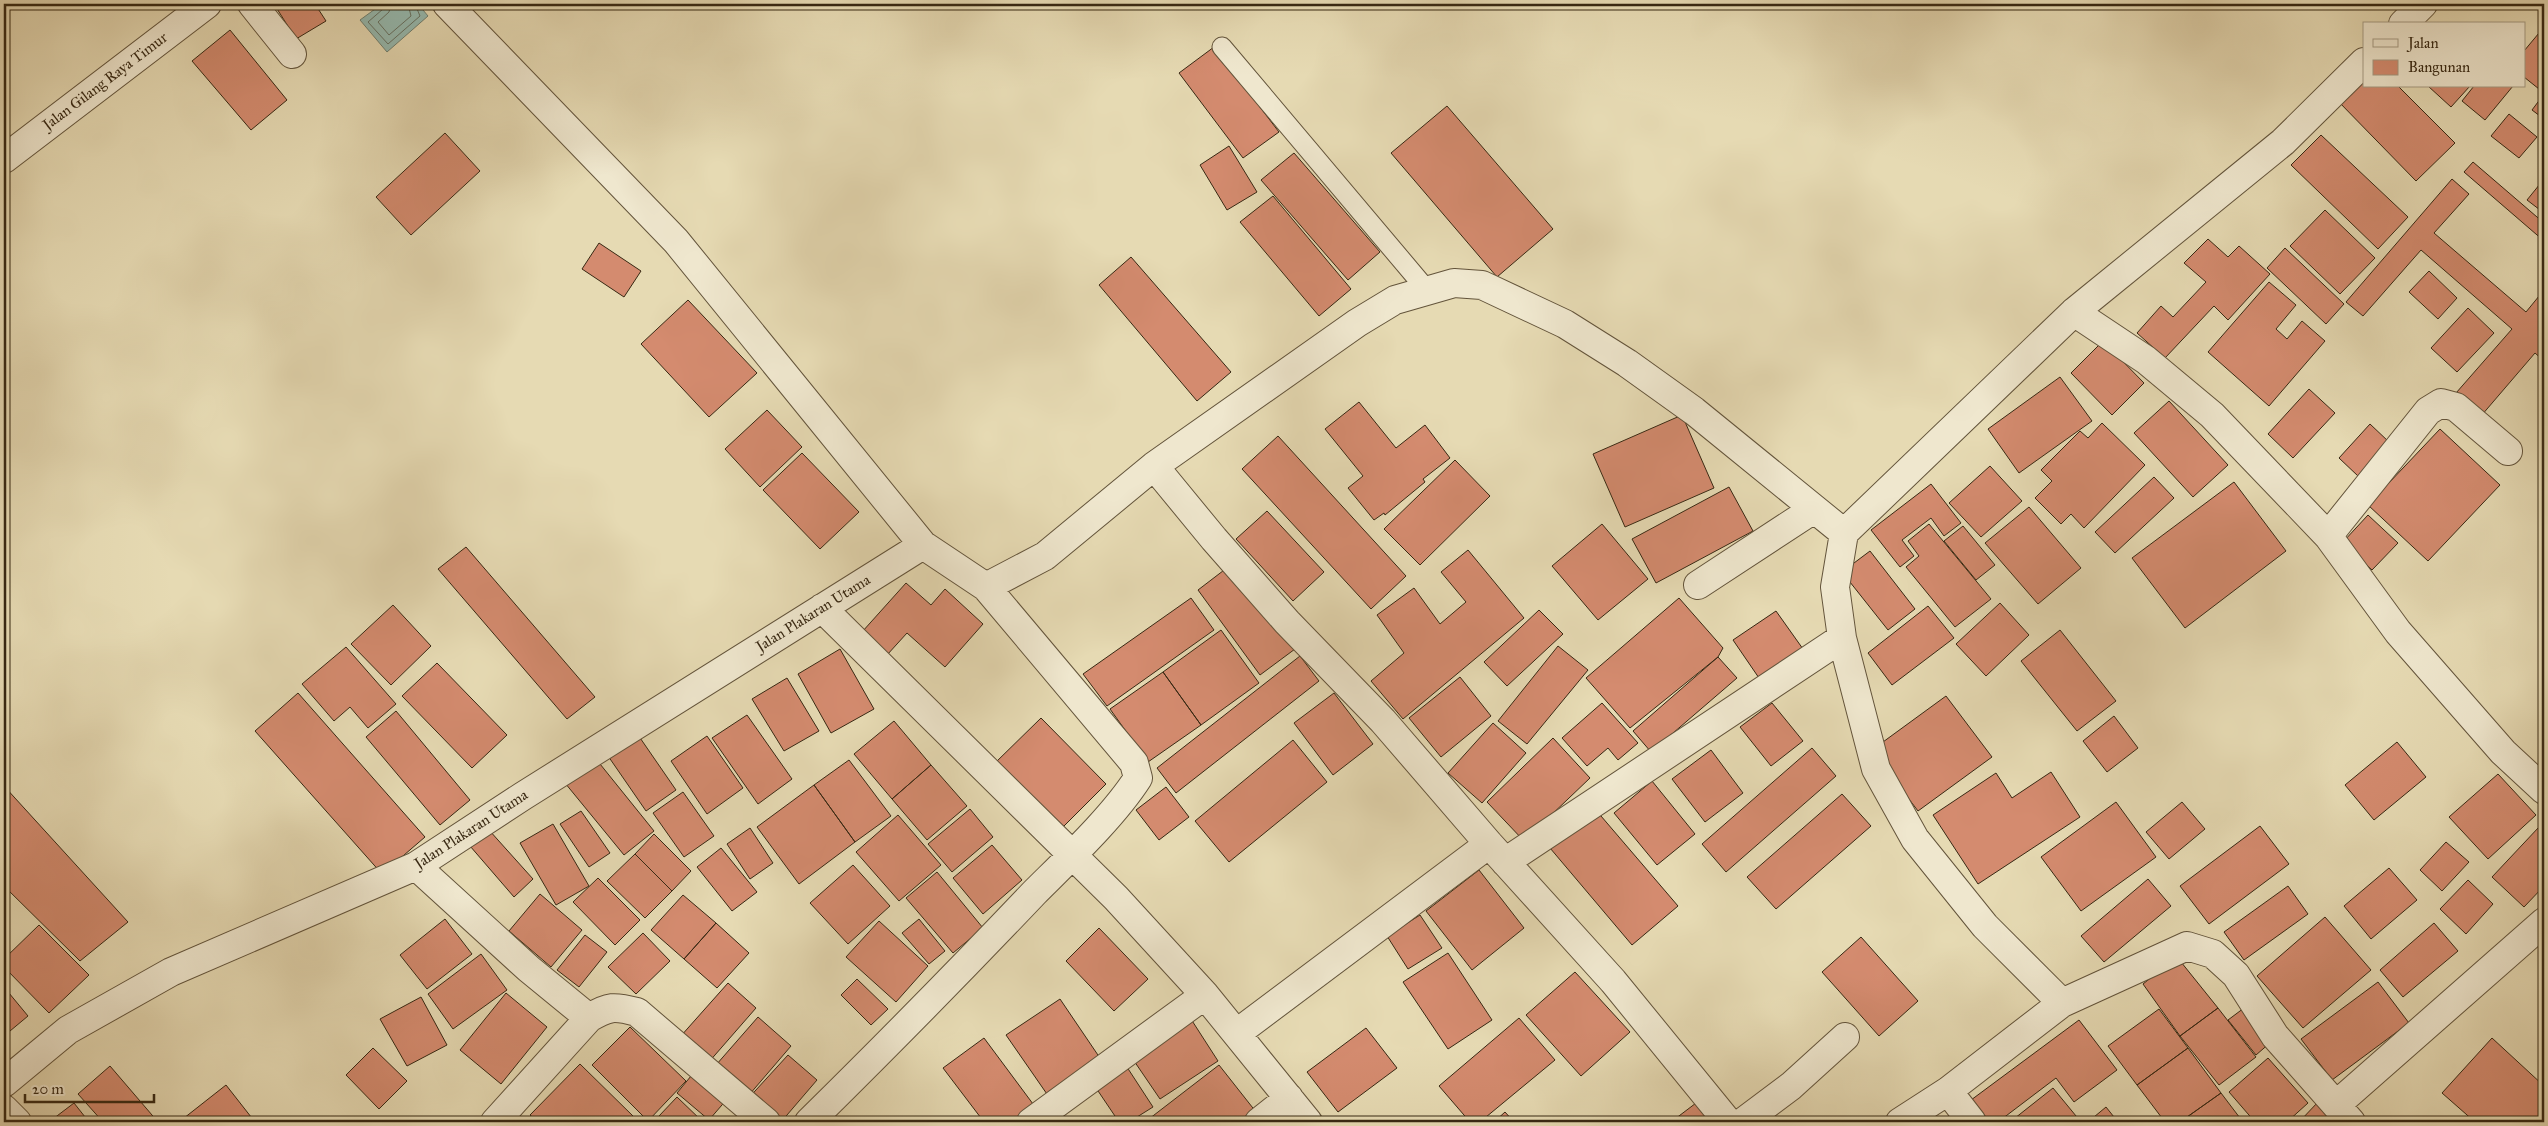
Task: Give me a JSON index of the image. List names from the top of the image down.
{
  "streets": {
    "street": ["Jalan Gilang Raya Timur", "Jalan Plakaran Utama"]
  },
  "legend": ["Jalan", "Bangunan"],
  "scale_bar": "20 m"
}
